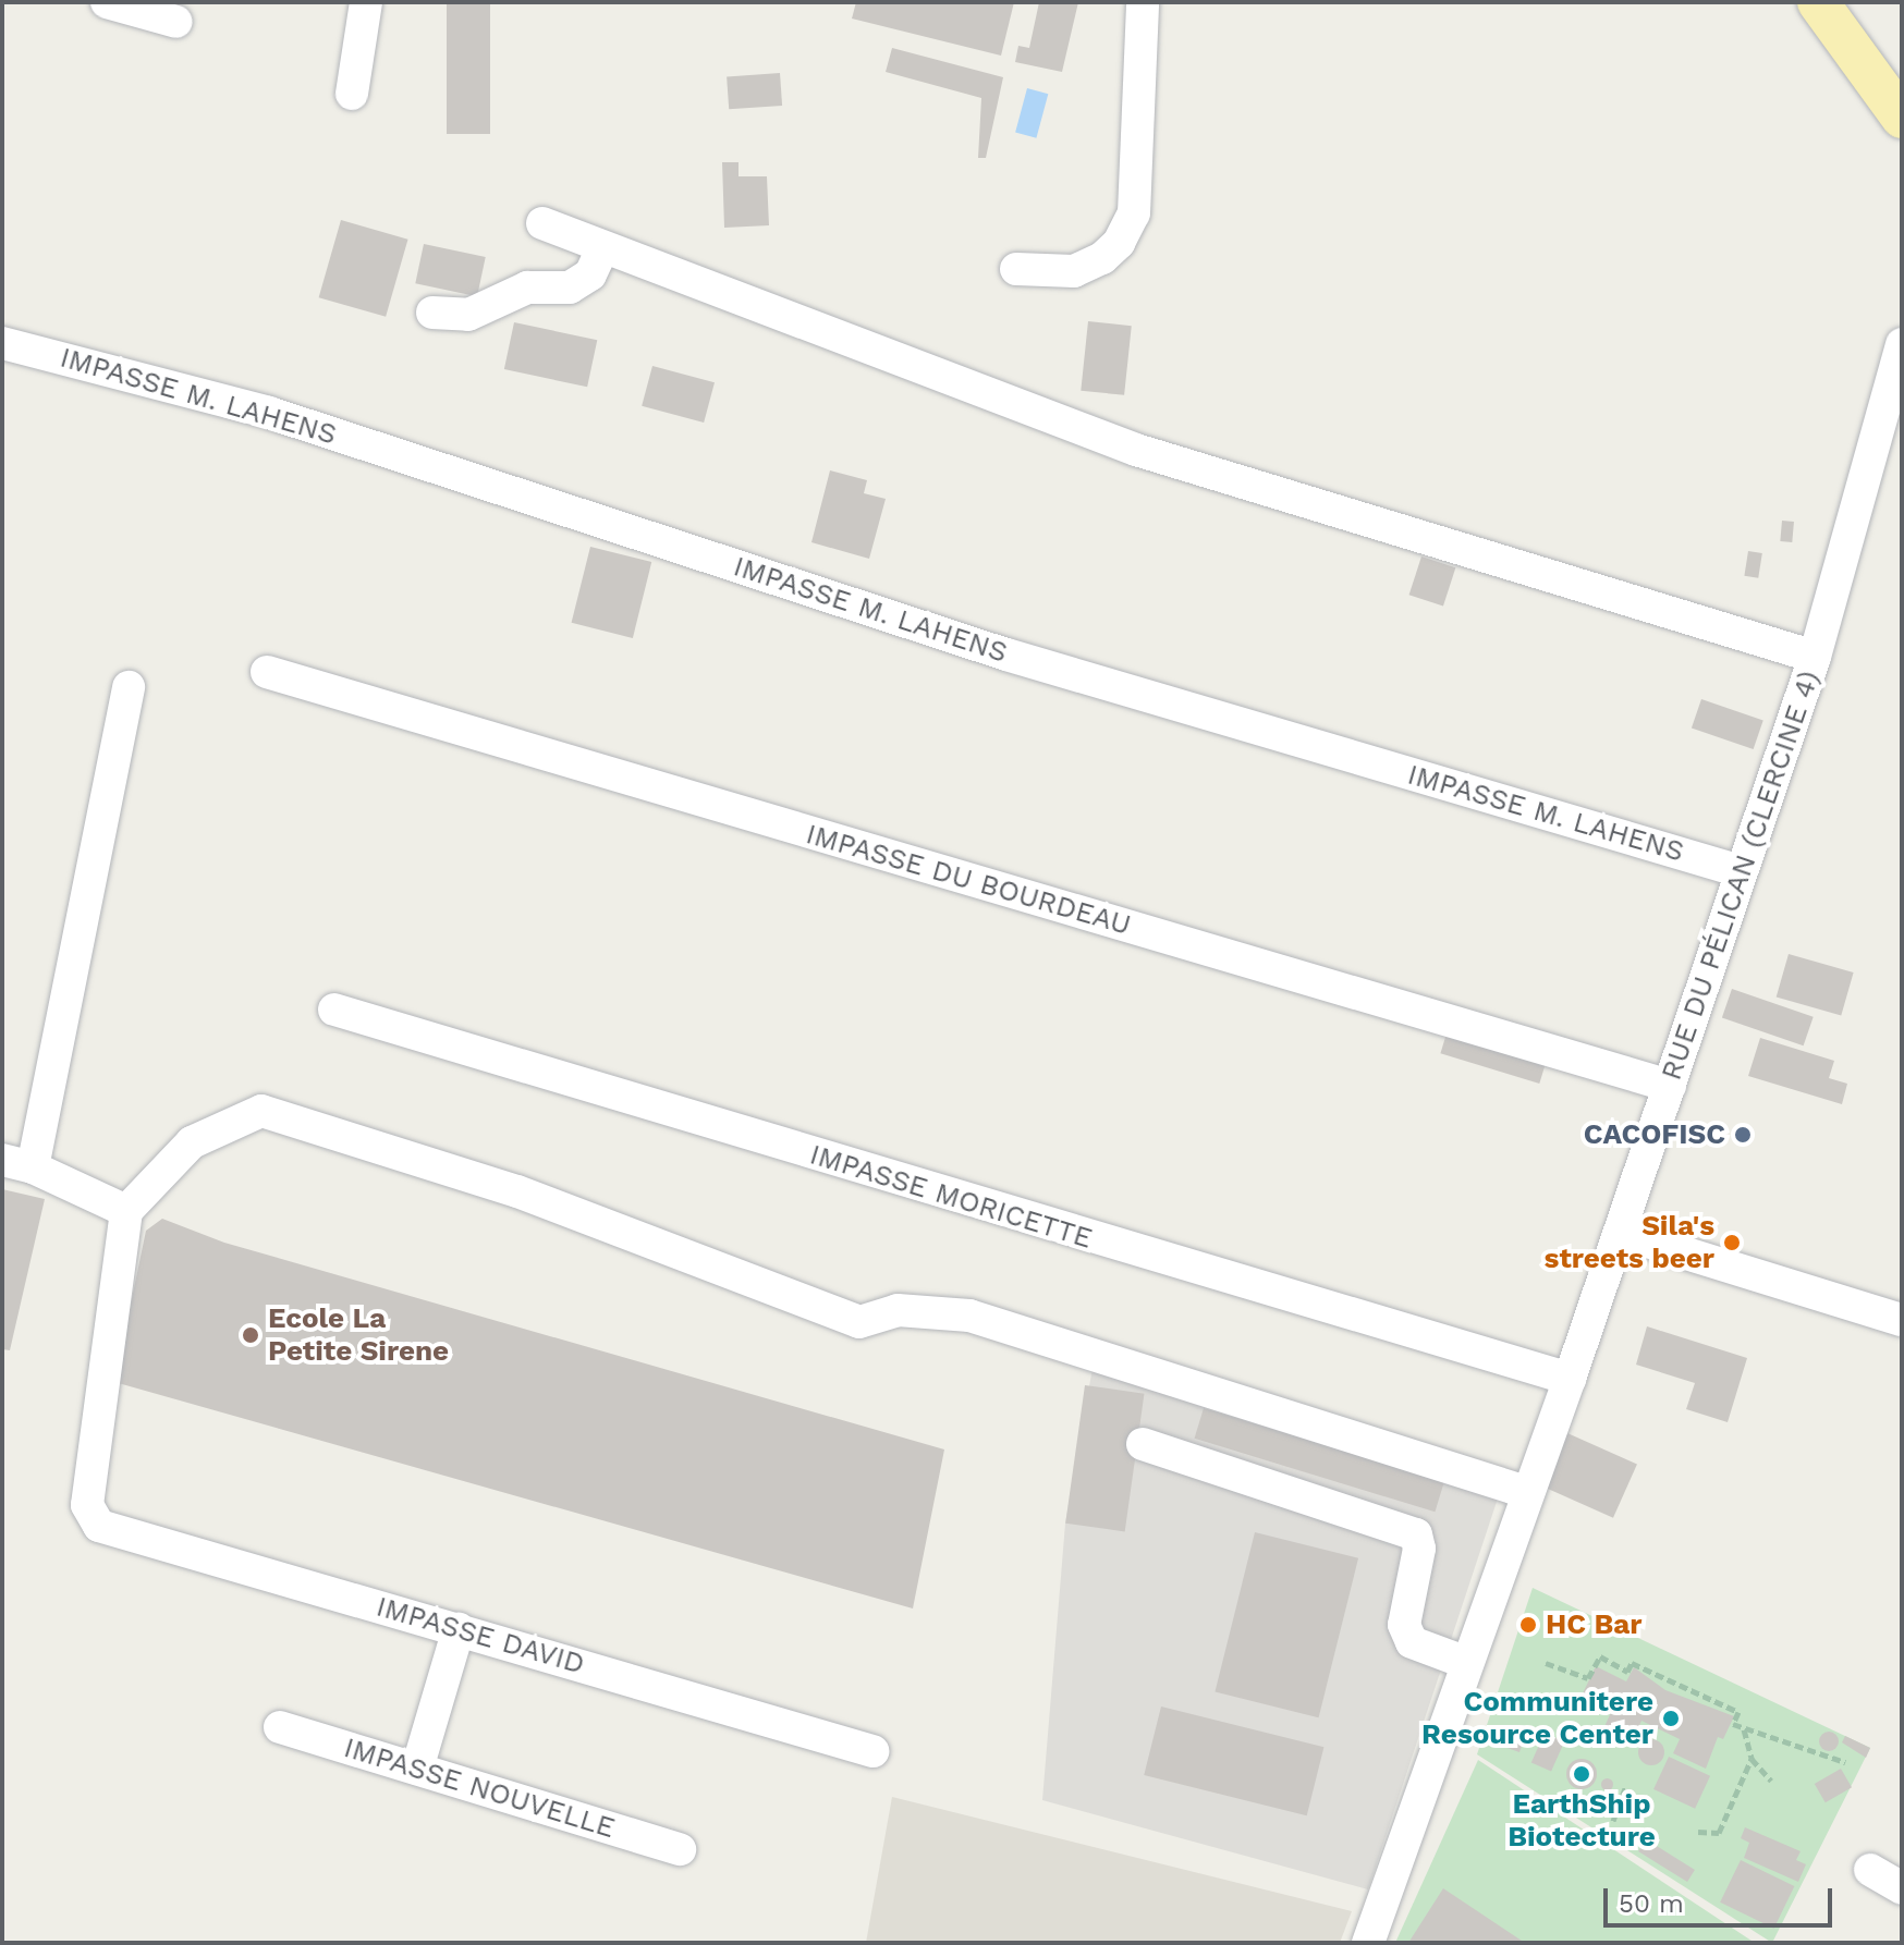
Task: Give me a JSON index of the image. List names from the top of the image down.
{
  "streets": {
    "street": [
      "IMPASSE M. LAHENS",
      "RUE DU PÉLICAN (CLERCINE 4)",
      "IMPASSE DU BOURDEAU",
      "IMPASSE MORICETTE",
      "IMPASSE DAVID",
      "IMPASSE NOUVELLE"
    ]
  },
  "crossings": [
    ["IMPASSE M. LAHENS", "RUE DU PÉLICAN (CLERCINE 4)"],
    ["RUE DU PÉLICAN (CLERCINE 4)", "IMPASSE DU BOURDEAU"],
    ["RUE DU PÉLICAN (CLERCINE 4)", "IMPASSE MORICETTE"]
  ],
  "places": [
    "CACOFISC",
    "Sila's streets beer",
    "Ecole La Petite Sirene",
    "HC Bar",
    "Communitere Resource Center",
    "EarthShip Biotecture"
  ],
  "scale_bar": "50 m"
}
